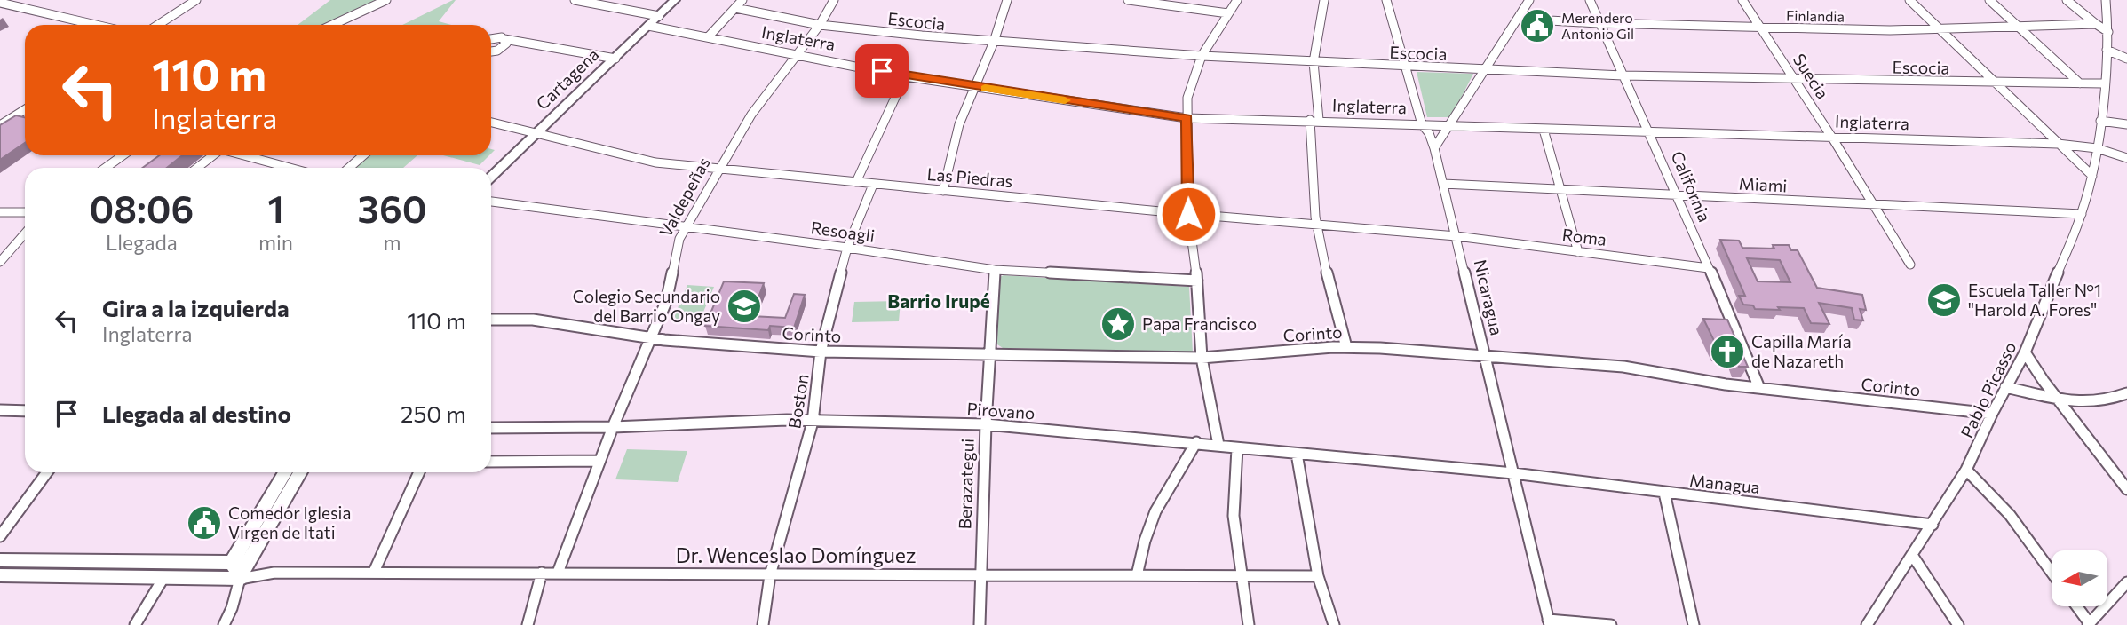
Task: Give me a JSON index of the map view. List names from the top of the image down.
{
  "streets": {
    "main road": ["Cartagena"],
    "street": [
      "Finlandia",
      "Escocia",
      "Inglaterra",
      "Suecia",
      "Las Piedras",
      "Miami",
      "California",
      "Valdepeñas",
      "Resoagli",
      "Roma",
      "Nicaragua",
      "Corinto",
      "Pablo Picasso",
      "Boston",
      "Pirovano",
      "Berazategui",
      "Managua",
      "Dr. Wenceslao Domínguez"
    ]
  },
  "crossings": [
    ["Finlandia", "Suecia"],
    ["Finlandia", "California"],
    ["Escocia", "Suecia"],
    ["Escocia", "California"],
    ["Escocia", "Valdepeñas"],
    ["Escocia", "Nicaragua"],
    ["Escocia", "Pablo Picasso"],
    ["Inglaterra", "Suecia"],
    ["Inglaterra", "Cartagena"],
    ["Inglaterra", "California"],
    ["Inglaterra", "Valdepeñas"],
    ["Inglaterra", "Nicaragua"],
    ["Inglaterra", "Pablo Picasso"],
    ["Suecia", "Miami"],
    ["Cartagena", "Las Piedras"],
    ["Las Piedras", "Valdepeñas"],
    ["Las Piedras", "Roma"],
    ["Las Piedras", "Nicaragua"],
    ["Las Piedras", "Boston"],
    ["Miami", "California"],
    ["Miami", "Nicaragua"],
    ["Miami", "Pablo Picasso"],
    ["California", "Roma"],
    ["California", "Corinto"],
    ["Valdepeñas", "Resoagli"],
    ["Valdepeñas", "Corinto"],
    ["Valdepeñas", "Pirovano"],
    ["Valdepeñas", "Dr. Wenceslao Domínguez"],
    ["Resoagli", "Boston"],
    ["Resoagli", "Berazategui"],
    ["Roma", "Nicaragua"],
    ["Nicaragua", "Corinto"],
    ["Nicaragua", "Pirovano"],
    ["Nicaragua", "Managua"],
    ["Corinto", "Pablo Picasso"],
    ["Corinto", "Boston"],
    ["Corinto", "Berazategui"],
    ["Pablo Picasso", "Managua"],
    ["Boston", "Pirovano"],
    ["Boston", "Dr. Wenceslao Domínguez"],
    ["Pirovano", "Berazategui"],
    ["Pirovano", "Managua"],
    ["Berazategui", "Dr. Wenceslao Domínguez"]
  ],
  "districts": ["Barrio Irupé"],
  "places": {
    "public building": ["Merendero Antonio Gil", "Comedor Iglesia Virgen de Itati"],
    "school or university": ["Escuela Taller Nº1 \"Harold A. Fores\"", "Colegio Secundario del Barrio Ongay"],
    "place": ["Papa Francisco"],
    "church": ["Capilla María de Nazareth"]
  },
  "north": "left",
  "page": {
    "turn": ["110 m", "Inglaterra"],
    "eta": [
      "08:06",
      "Llegada",
      "1",
      "min",
      "360",
      "m"
    ],
    "list": [
      {
        "name": "Gira a la izquierda",
        "note": "Inglaterra",
        "value": "110 m"
      },
      {
        "name": "Llegada al destino",
        "value": "250 m"
      }
    ]
  }
}
